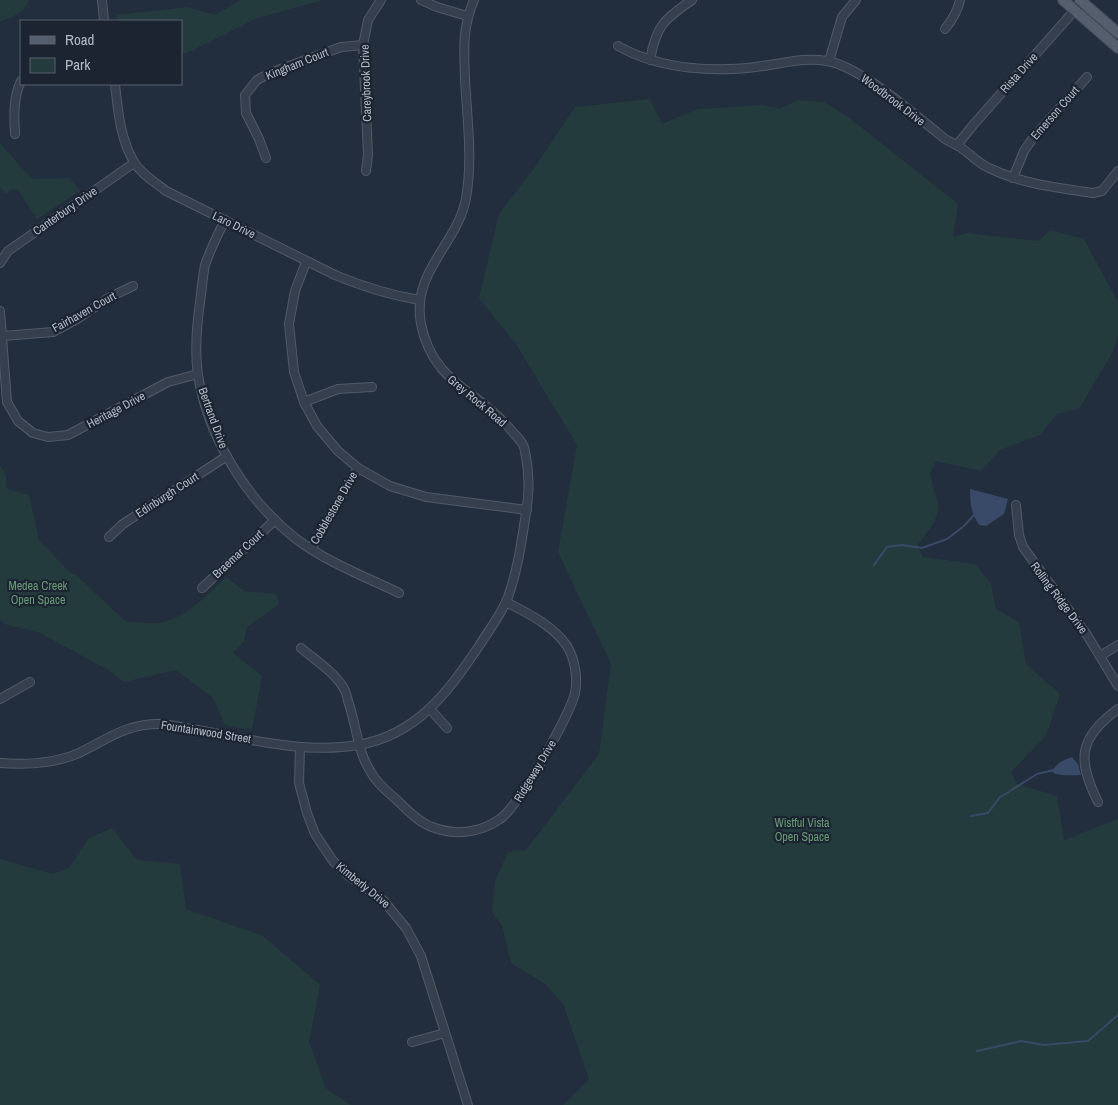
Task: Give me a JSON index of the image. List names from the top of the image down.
{
  "streets": {
    "street": [
      "Kingham Court",
      "Rista Drive",
      "Careybrook Drive",
      "Woodbrook Drive",
      "Emerson Court",
      "Canterbury Drive",
      "Laro Drive",
      "Fairhaven Court",
      "Grey Rock Road",
      "Heritage Drive",
      "Bertrand Drive",
      "Edinburgh Court",
      "Cobblestone Drive",
      "Braemar Court",
      "Rolling Ridge Drive",
      "Fountainwood Street",
      "Ridgeway Drive",
      "Kimberly Drive"
    ]
  },
  "crossings": [
    ["Kingham Court", "Careybrook Drive"],
    ["Rista Drive", "Woodbrook Drive"],
    ["Woodbrook Drive", "Emerson Court"],
    ["Canterbury Drive", "Laro Drive"],
    ["Laro Drive", "Grey Rock Road"],
    ["Laro Drive", "Bertrand Drive"],
    ["Fairhaven Court", "Heritage Drive"],
    ["Grey Rock Road", "Fountainwood Street"],
    ["Grey Rock Road", "Ridgeway Drive"],
    ["Heritage Drive", "Bertrand Drive"],
    ["Bertrand Drive", "Edinburgh Court"],
    ["Bertrand Drive", "Cobblestone Drive"],
    ["Bertrand Drive", "Braemar Court"],
    ["Fountainwood Street", "Ridgeway Drive"],
    ["Fountainwood Street", "Kimberly Drive"]
  ],
  "parks": ["Medea Creek Open Space", "Wistful Vista Open Space"],
  "legend": ["Road", "Park"]
}
